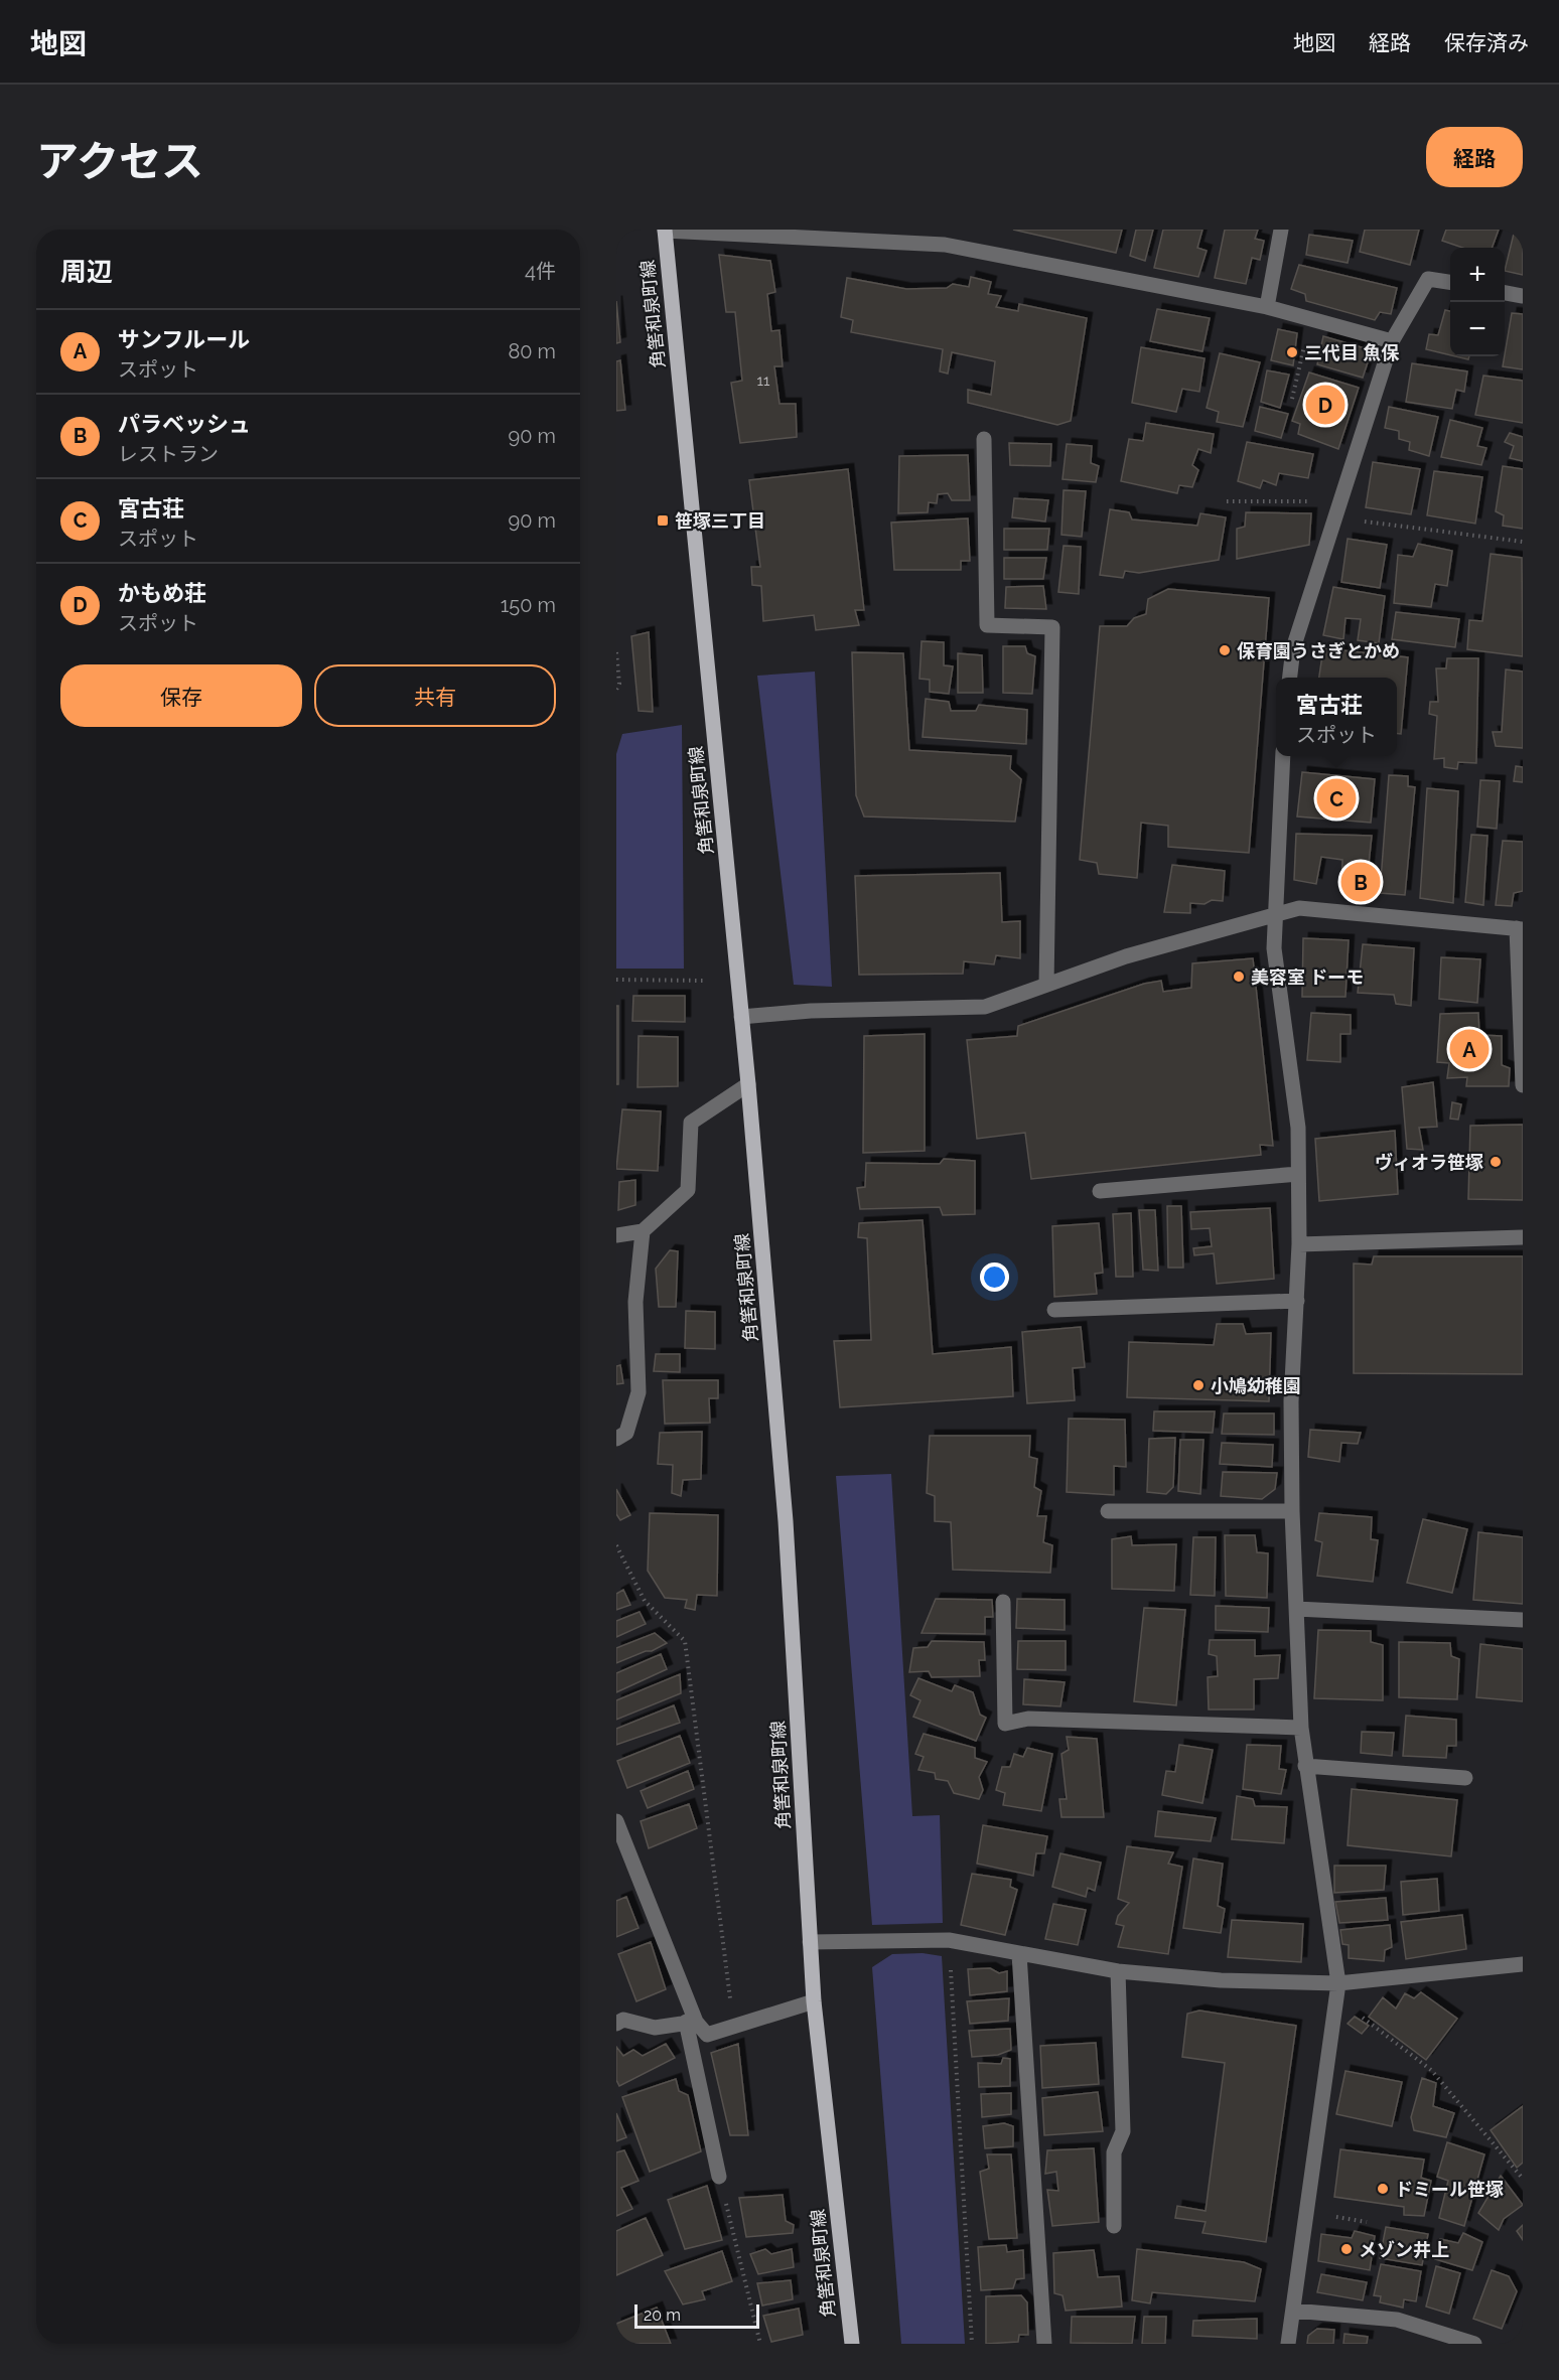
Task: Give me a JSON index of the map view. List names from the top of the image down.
{
  "streets": {
    "main road": ["角筈和泉町線"]
  },
  "places": {
    "other": [
      "三代目 魚保",
      "保育園うさぎとかめ",
      "美容室 ドーモ",
      "ヴィオラ笹塚",
      "小鳩幼稚園",
      "ドミール笹塚",
      "メゾン井上"
    ],
    "transit": ["笹塚三丁目"]
  },
  "house_numbers": ["11"],
  "scale_bar": "20 m",
  "page": {
    "header": "地図",
    "nav": ["地図", "経路", "保存済み"],
    "title": "アクセス",
    "buttons": [
      "経路",
      ["保存", "共有"]
    ],
    "heading": ["周辺", "4件"],
    "map_buttons": ["+", "−"],
    "list": [
      {
        "mark": "A",
        "name": "サンフルール",
        "note": "スポット",
        "value": "80 m"
      },
      {
        "mark": "B",
        "name": "パラベッシュ",
        "note": "レストラン",
        "value": "90 m"
      },
      {
        "mark": "C",
        "name": "宮古荘",
        "note": "スポット",
        "value": "90 m"
      },
      {
        "mark": "D",
        "name": "かもめ荘",
        "note": "スポット",
        "value": "150 m"
      }
    ],
    "pins": [
      "D",
      "C",
      "B",
      "A"
    ],
    "popup": ["宮古荘", "スポット"],
    "scale": "20 m"
  }
}
